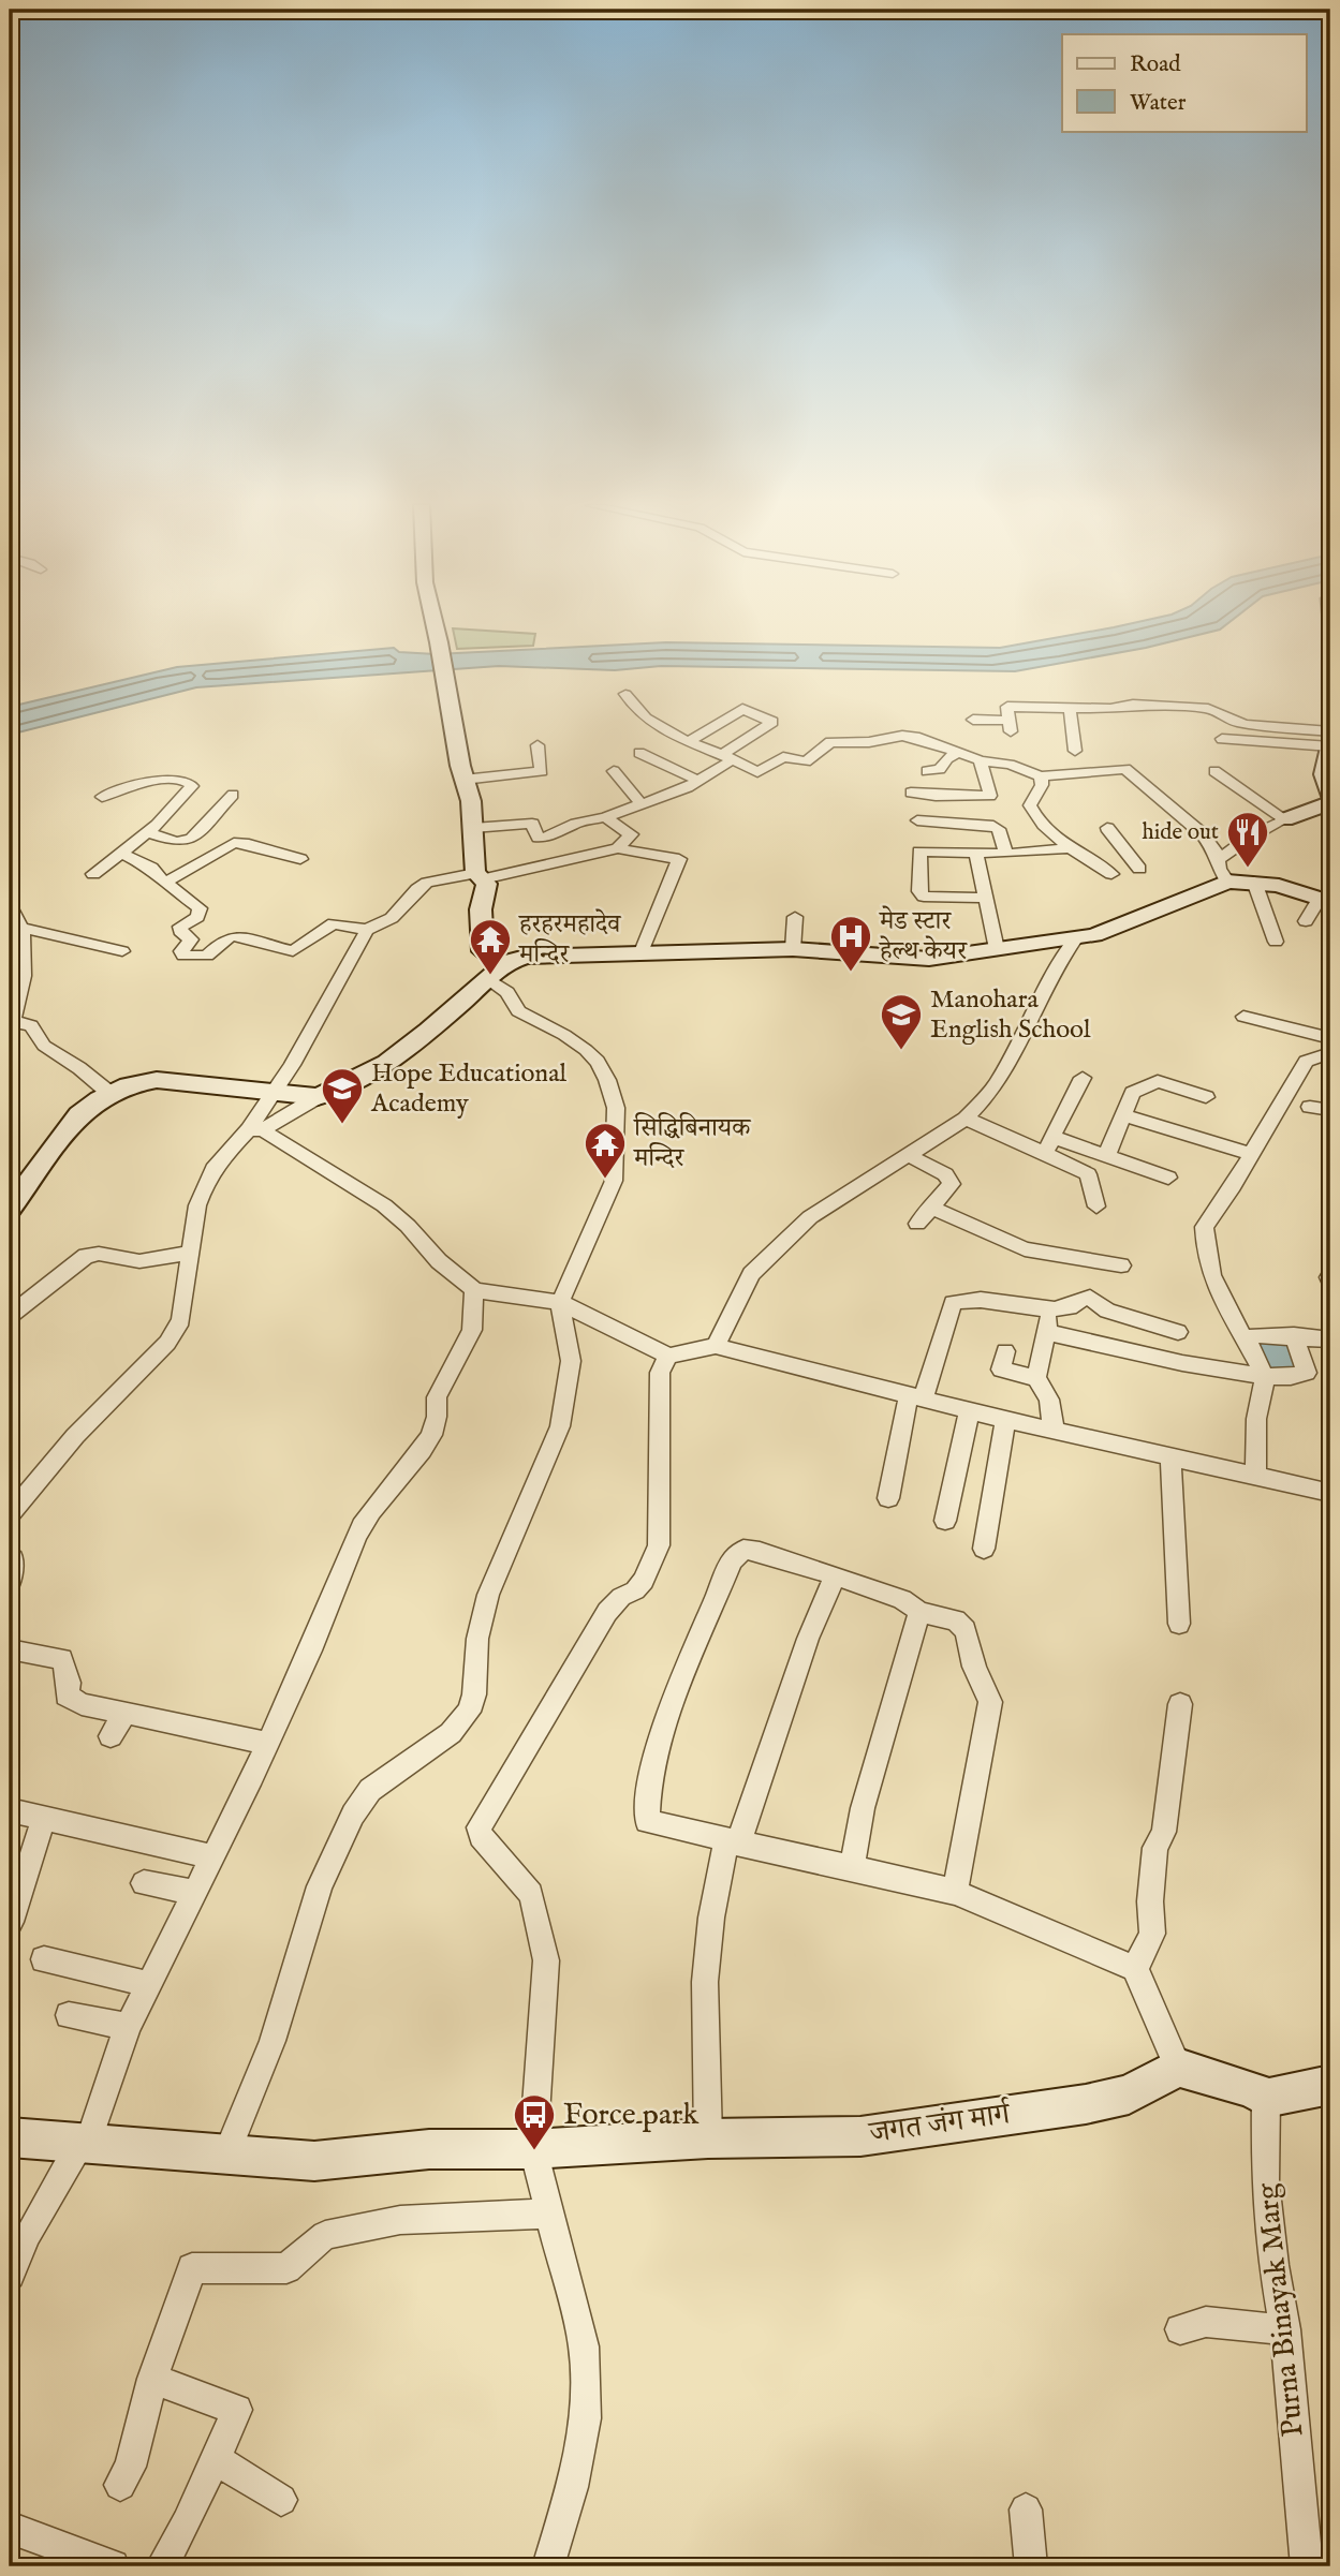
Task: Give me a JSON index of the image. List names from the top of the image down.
{
  "streets": {
    "street": ["जगत जंग मार्ग", "Purna Binayak Marg"]
  },
  "places": {
    "restaurant": ["hide out"],
    "hospital": ["मेड स्टार हेल्थ केयर"],
    "temple": ["हरहरमहादेव मन्दिर", "सिद्धिबिनायक मन्दिर"],
    "school or university": ["Manohara English School", "Hope Educational Academy"],
    "bus stop": ["Force park"]
  },
  "legend": ["Road", "Water"]
}
